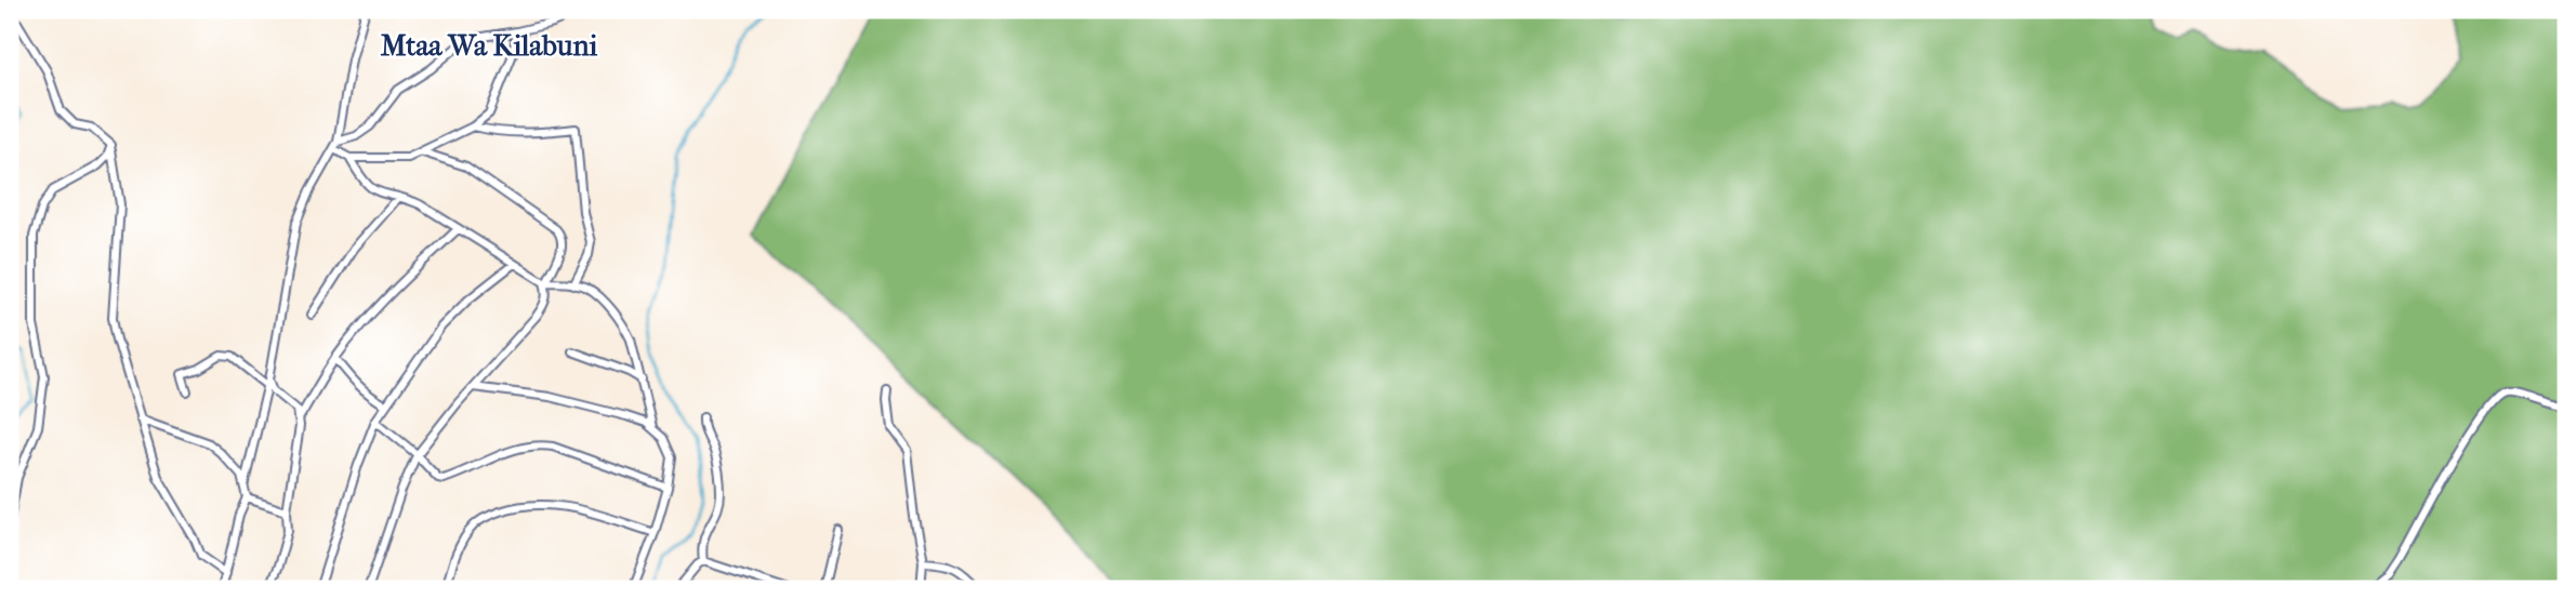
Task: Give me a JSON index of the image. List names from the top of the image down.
{
  "districts": ["Mtaa Wa Kilabuni"]
}
